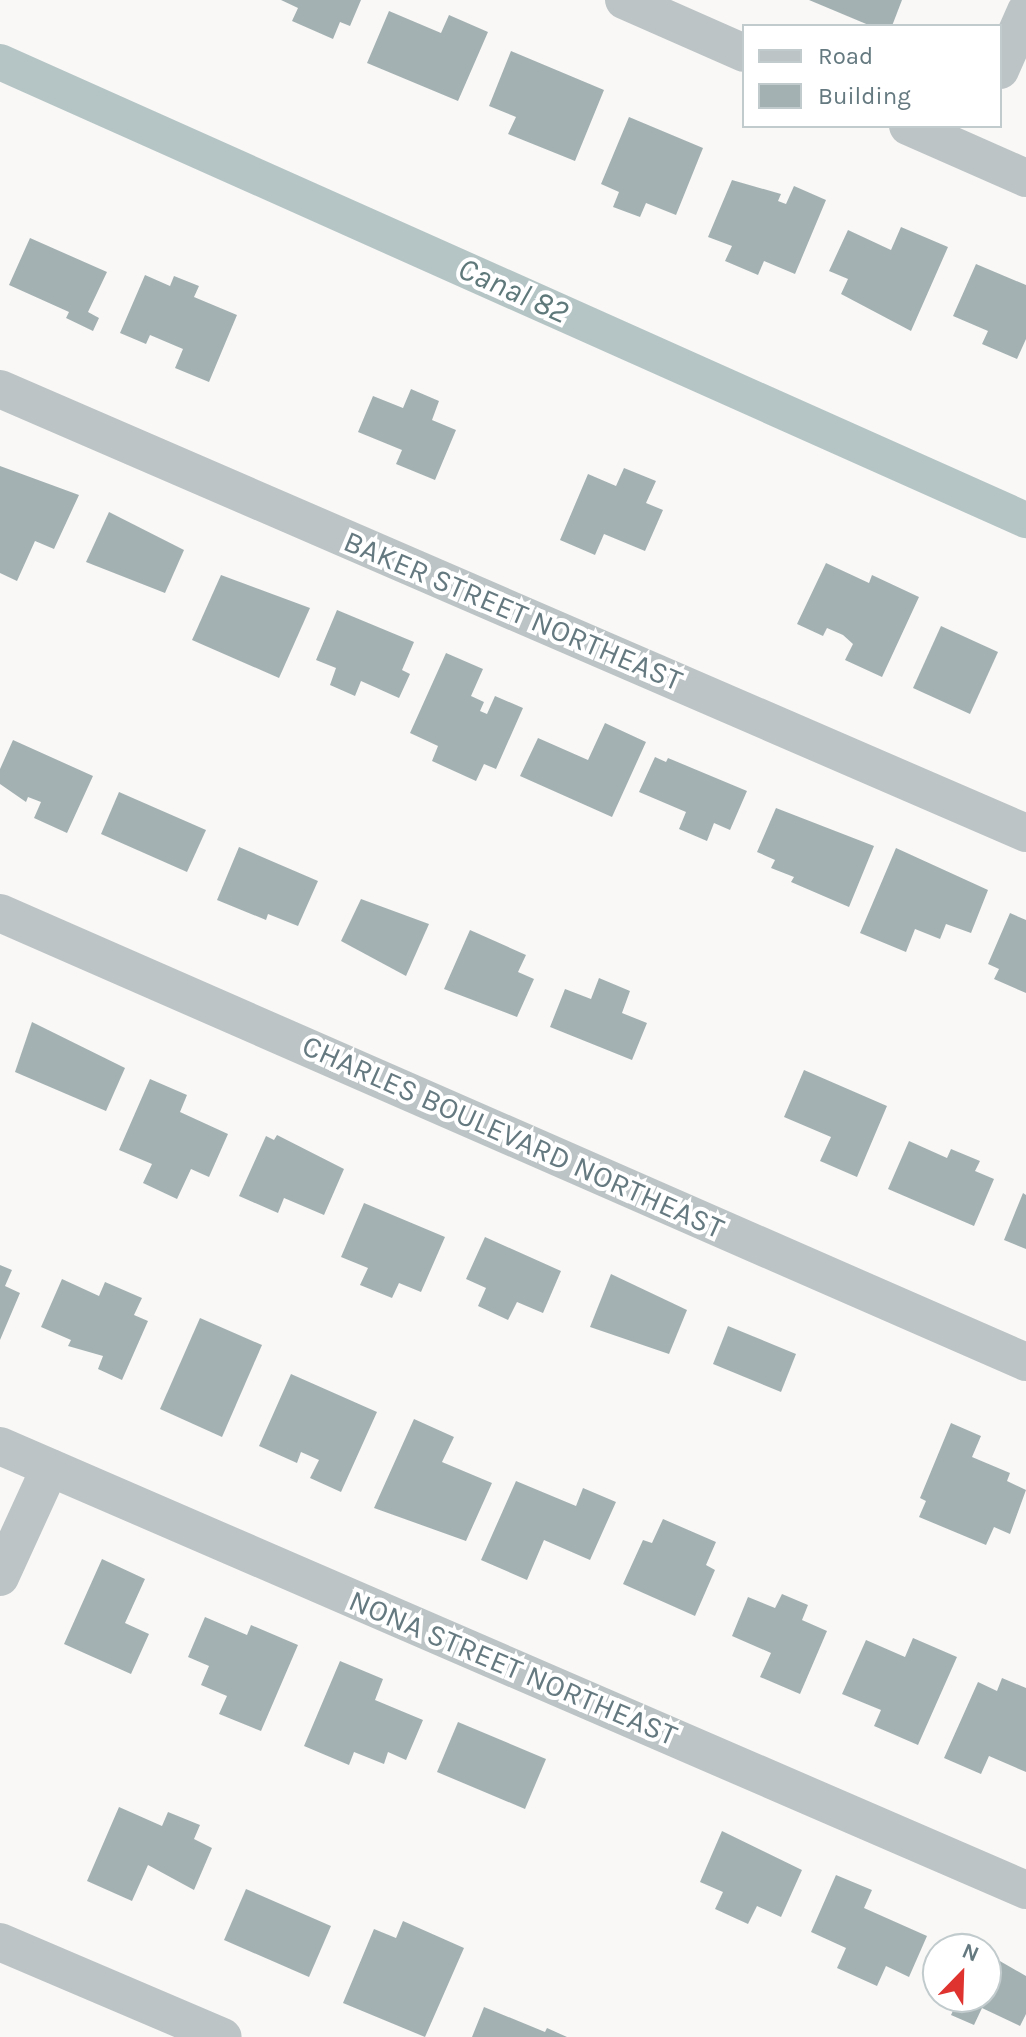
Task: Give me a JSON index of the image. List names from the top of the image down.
{
  "streets": {
    "street": ["BAKER STREET NORTHEAST", "CHARLES BOULEVARD NORTHEAST", "NONA STREET NORTHEAST"]
  },
  "water": ["Canal 82"],
  "legend": ["Road", "Building"],
  "north": "top right"
}
